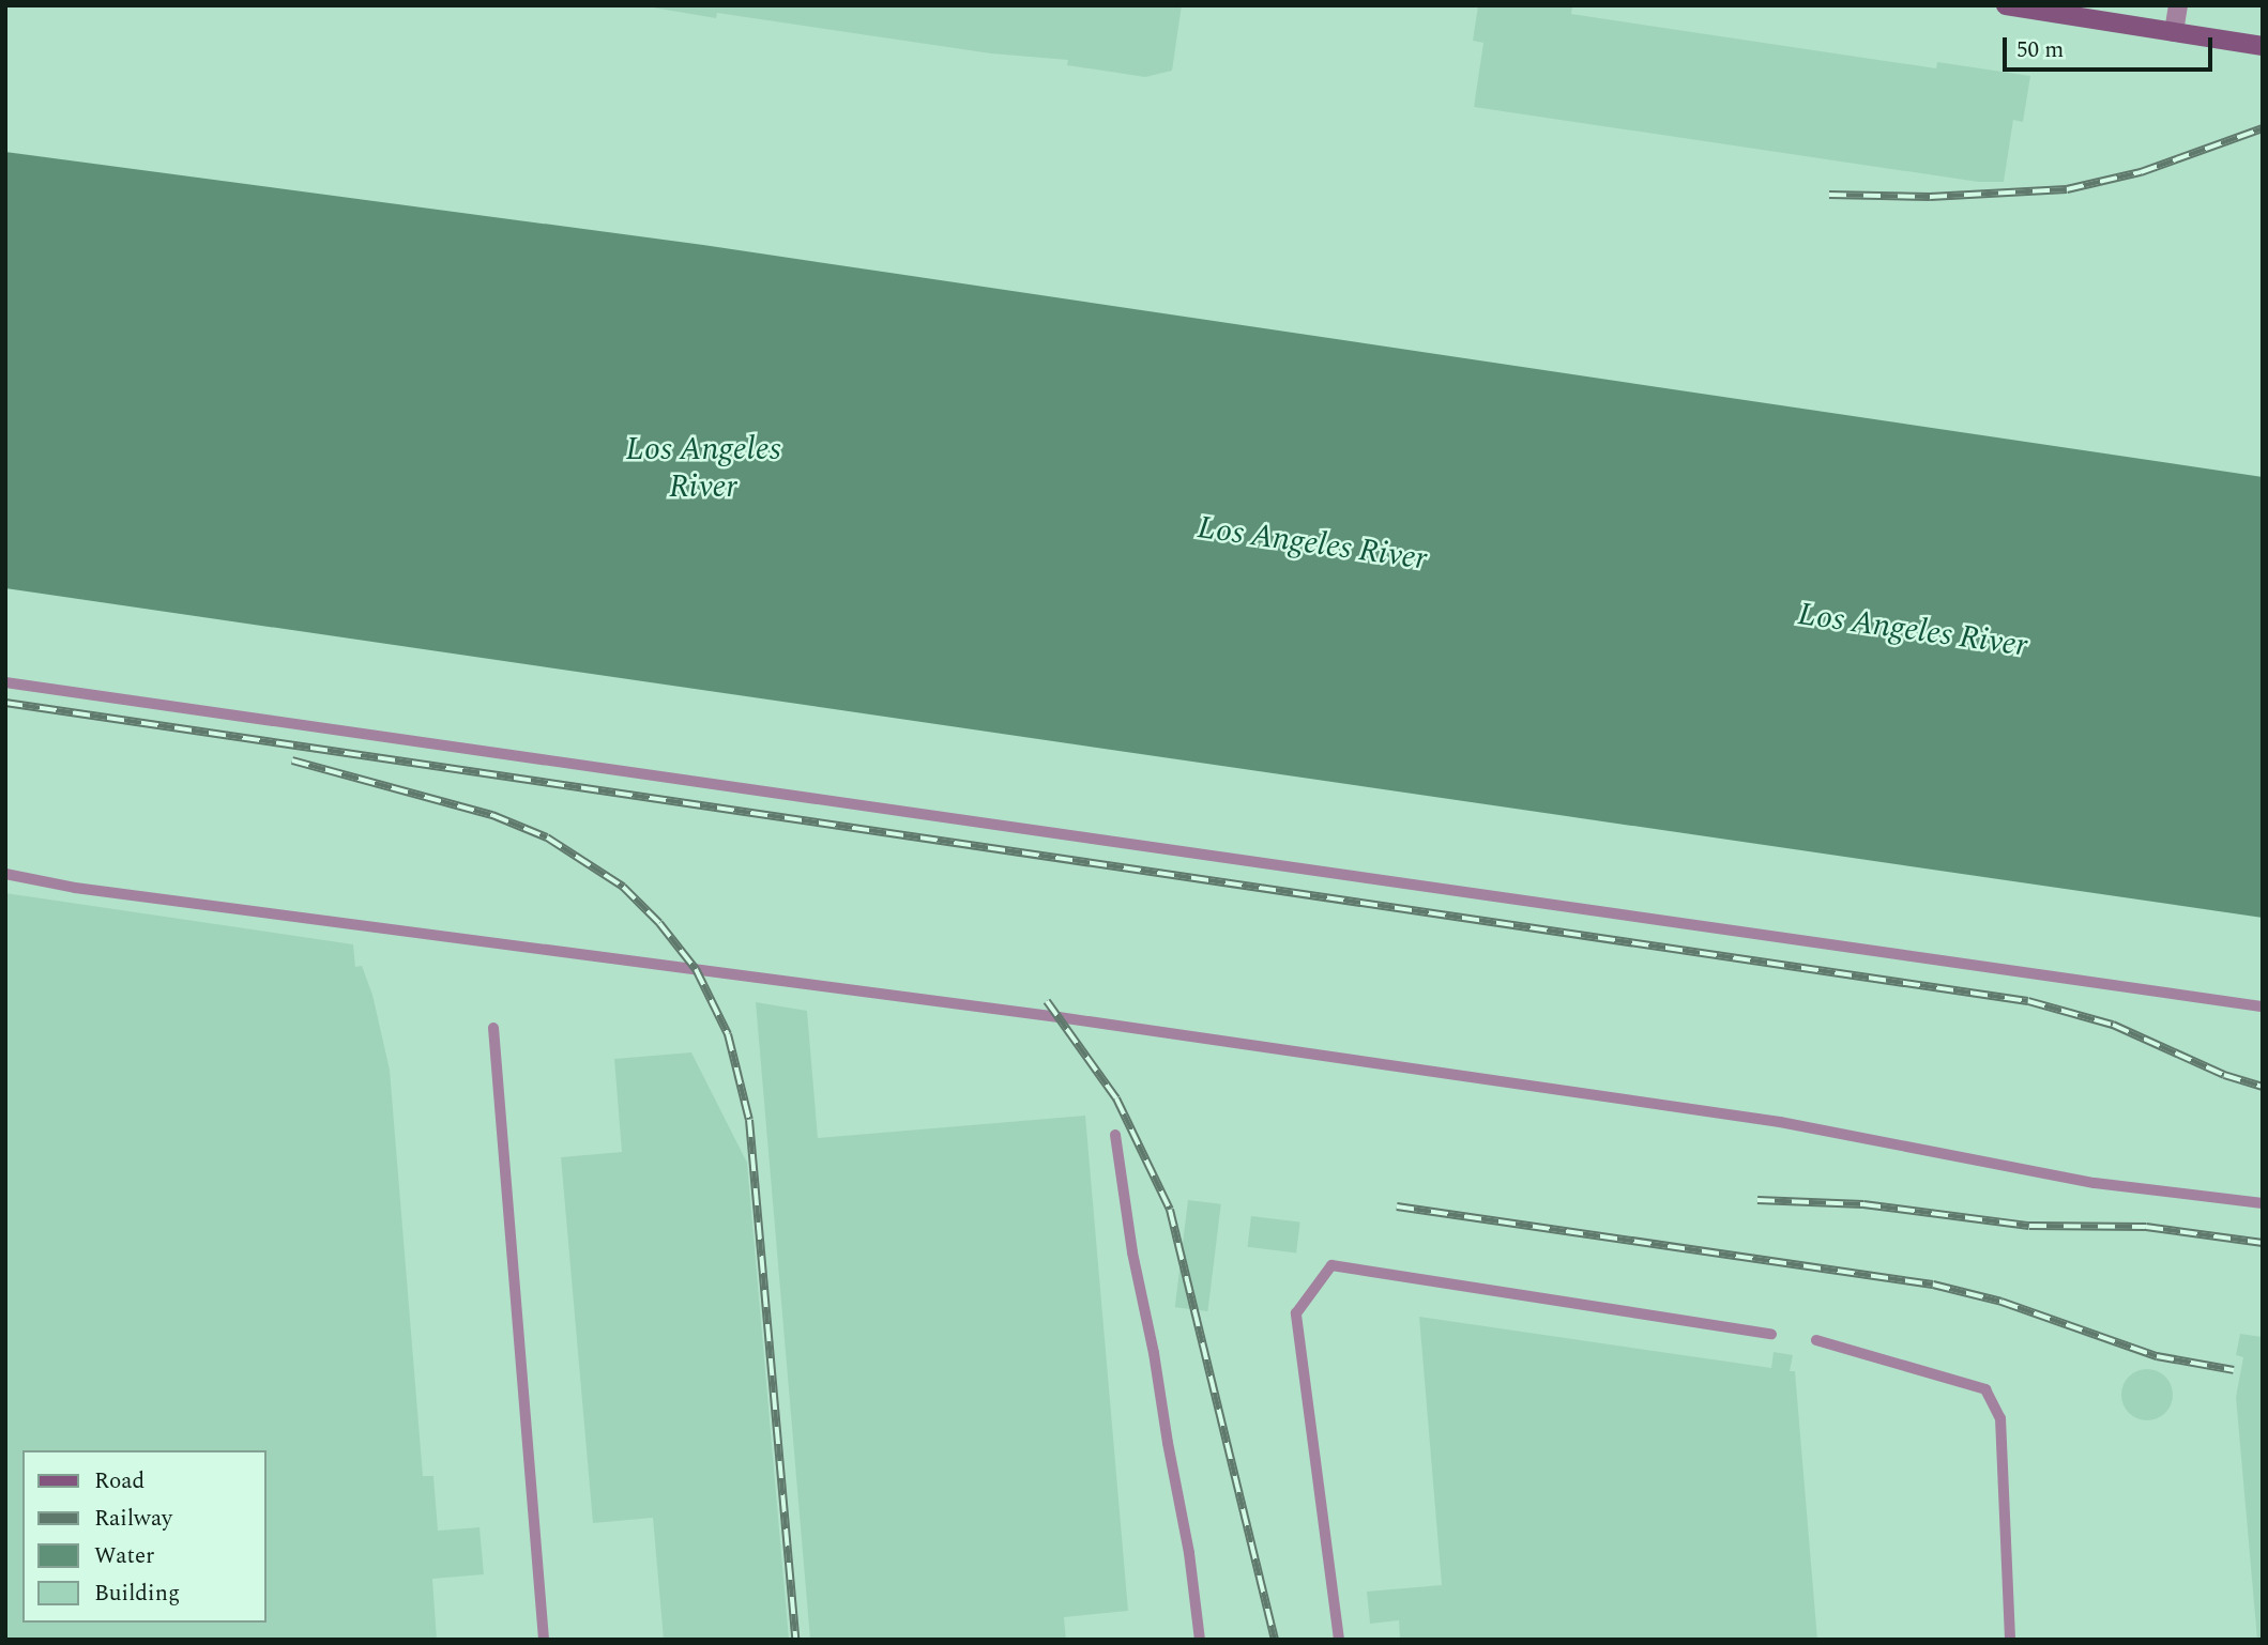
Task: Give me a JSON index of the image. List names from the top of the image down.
{
  "water": ["Los Angeles River"],
  "legend": [
    "Road",
    "Railway",
    "Water",
    "Building"
  ],
  "scale_bar": "50 m"
}
